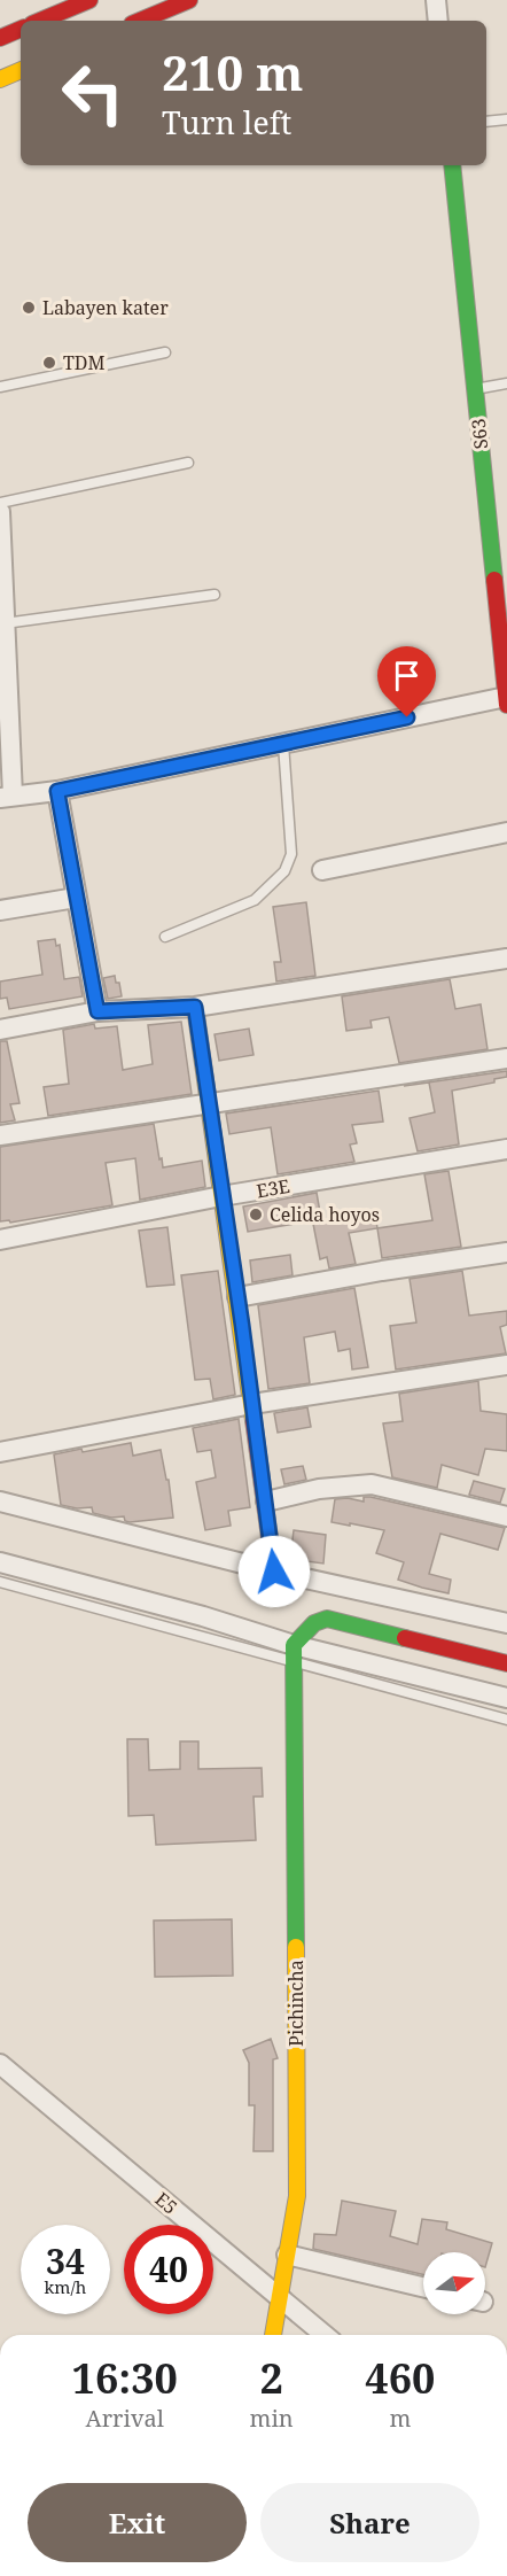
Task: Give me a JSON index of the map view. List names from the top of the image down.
{
  "streets": {
    "street": [
      "S63",
      "E3E",
      "Pichincha",
      "E5"
    ]
  },
  "crossings": [
    ["Pichincha", "E5"]
  ],
  "places": ["Labayen kater", "TDM", "Celida hoyos"],
  "north": "right",
  "page": {
    "turn": ["210 m", "Turn left"],
    "speed": "34 km/h",
    "limit": "40",
    "eta": [
      "16:30",
      "Arrival",
      "2",
      "min",
      "460",
      "m"
    ],
    "buttons": ["Exit", "Share"]
  }
}
